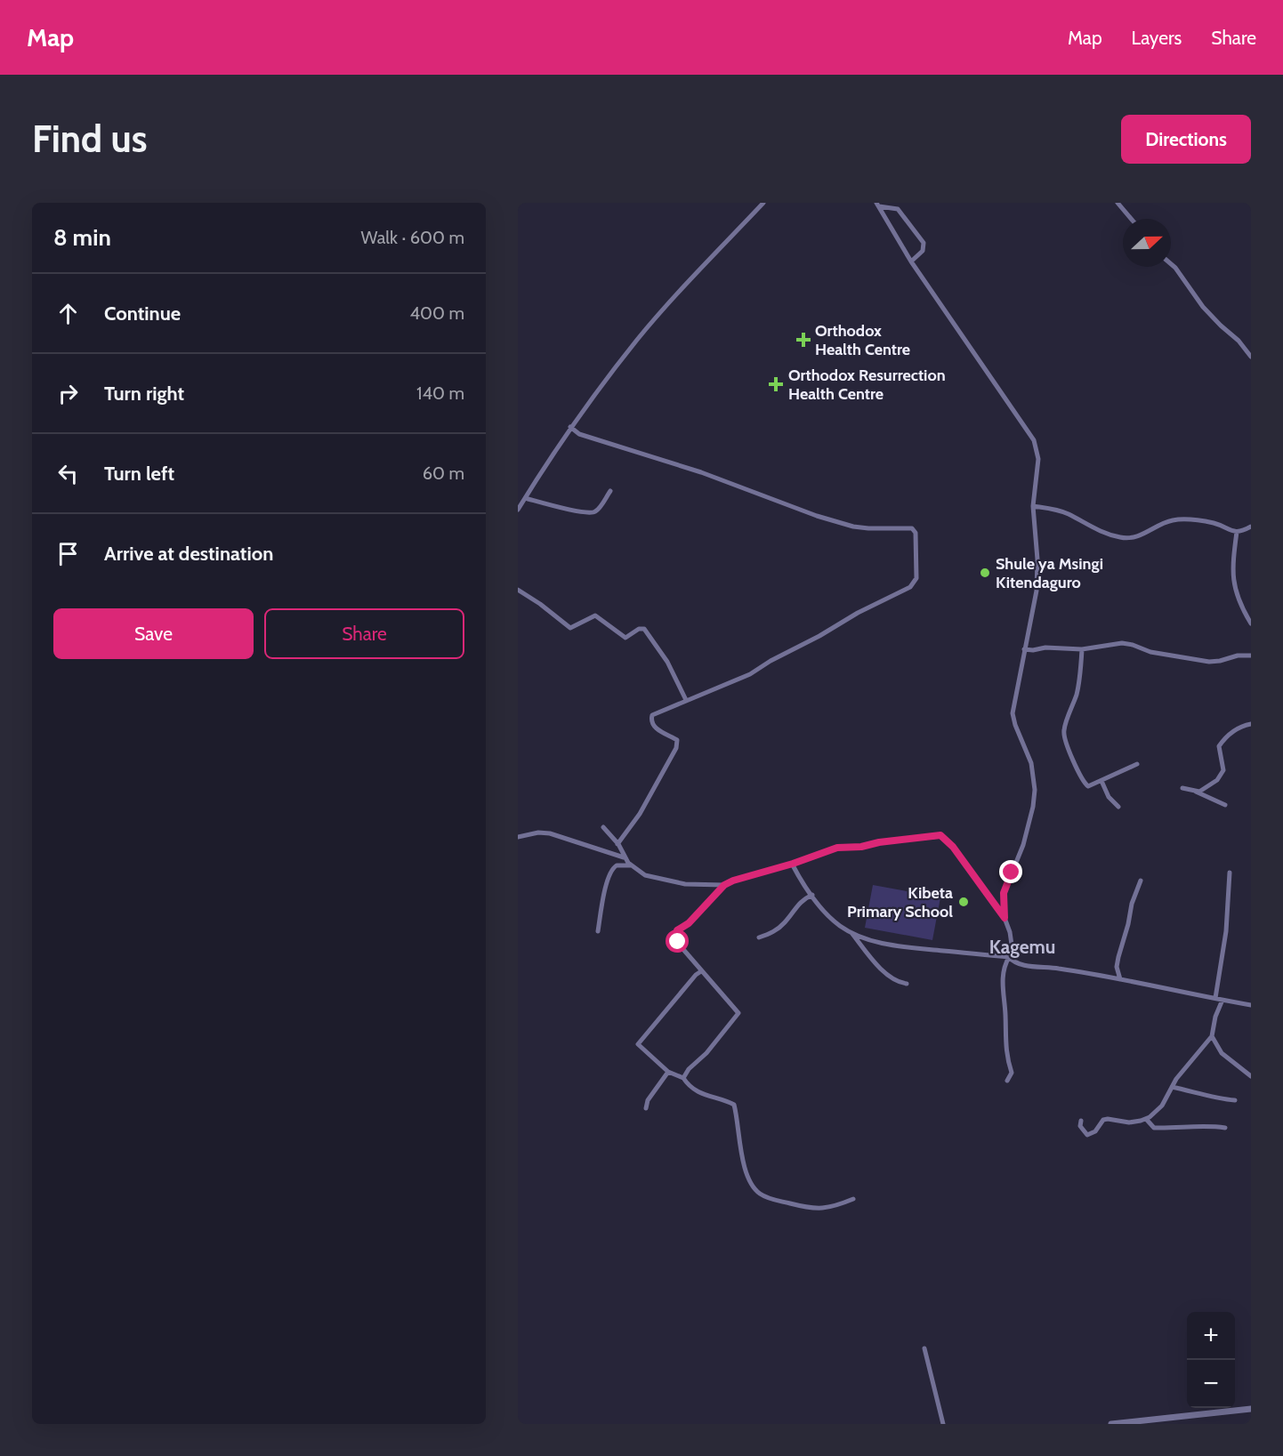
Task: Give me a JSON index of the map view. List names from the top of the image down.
{
  "districts": ["Kagemu"],
  "places": {
    "health": ["Orthodox Health Centre", "Orthodox Resurrection Health Centre"],
    "other": ["Shule ya Msingi Kitendaguro", "Kibeta Primary School"]
  },
  "north": "right",
  "page": {
    "header": "Map",
    "nav": ["Map", "Layers", "Share"],
    "buttons": [
      "Directions",
      ["Save", "Share"]
    ],
    "title": "Find us",
    "heading": ["8 min", "Walk · 600 m"],
    "list": [
      ["Continue", "400 m"],
      ["Turn right", "140 m"],
      ["Turn left", "60 m"],
      "Arrive at destination"
    ],
    "map_buttons": ["+", "−"]
  }
}
